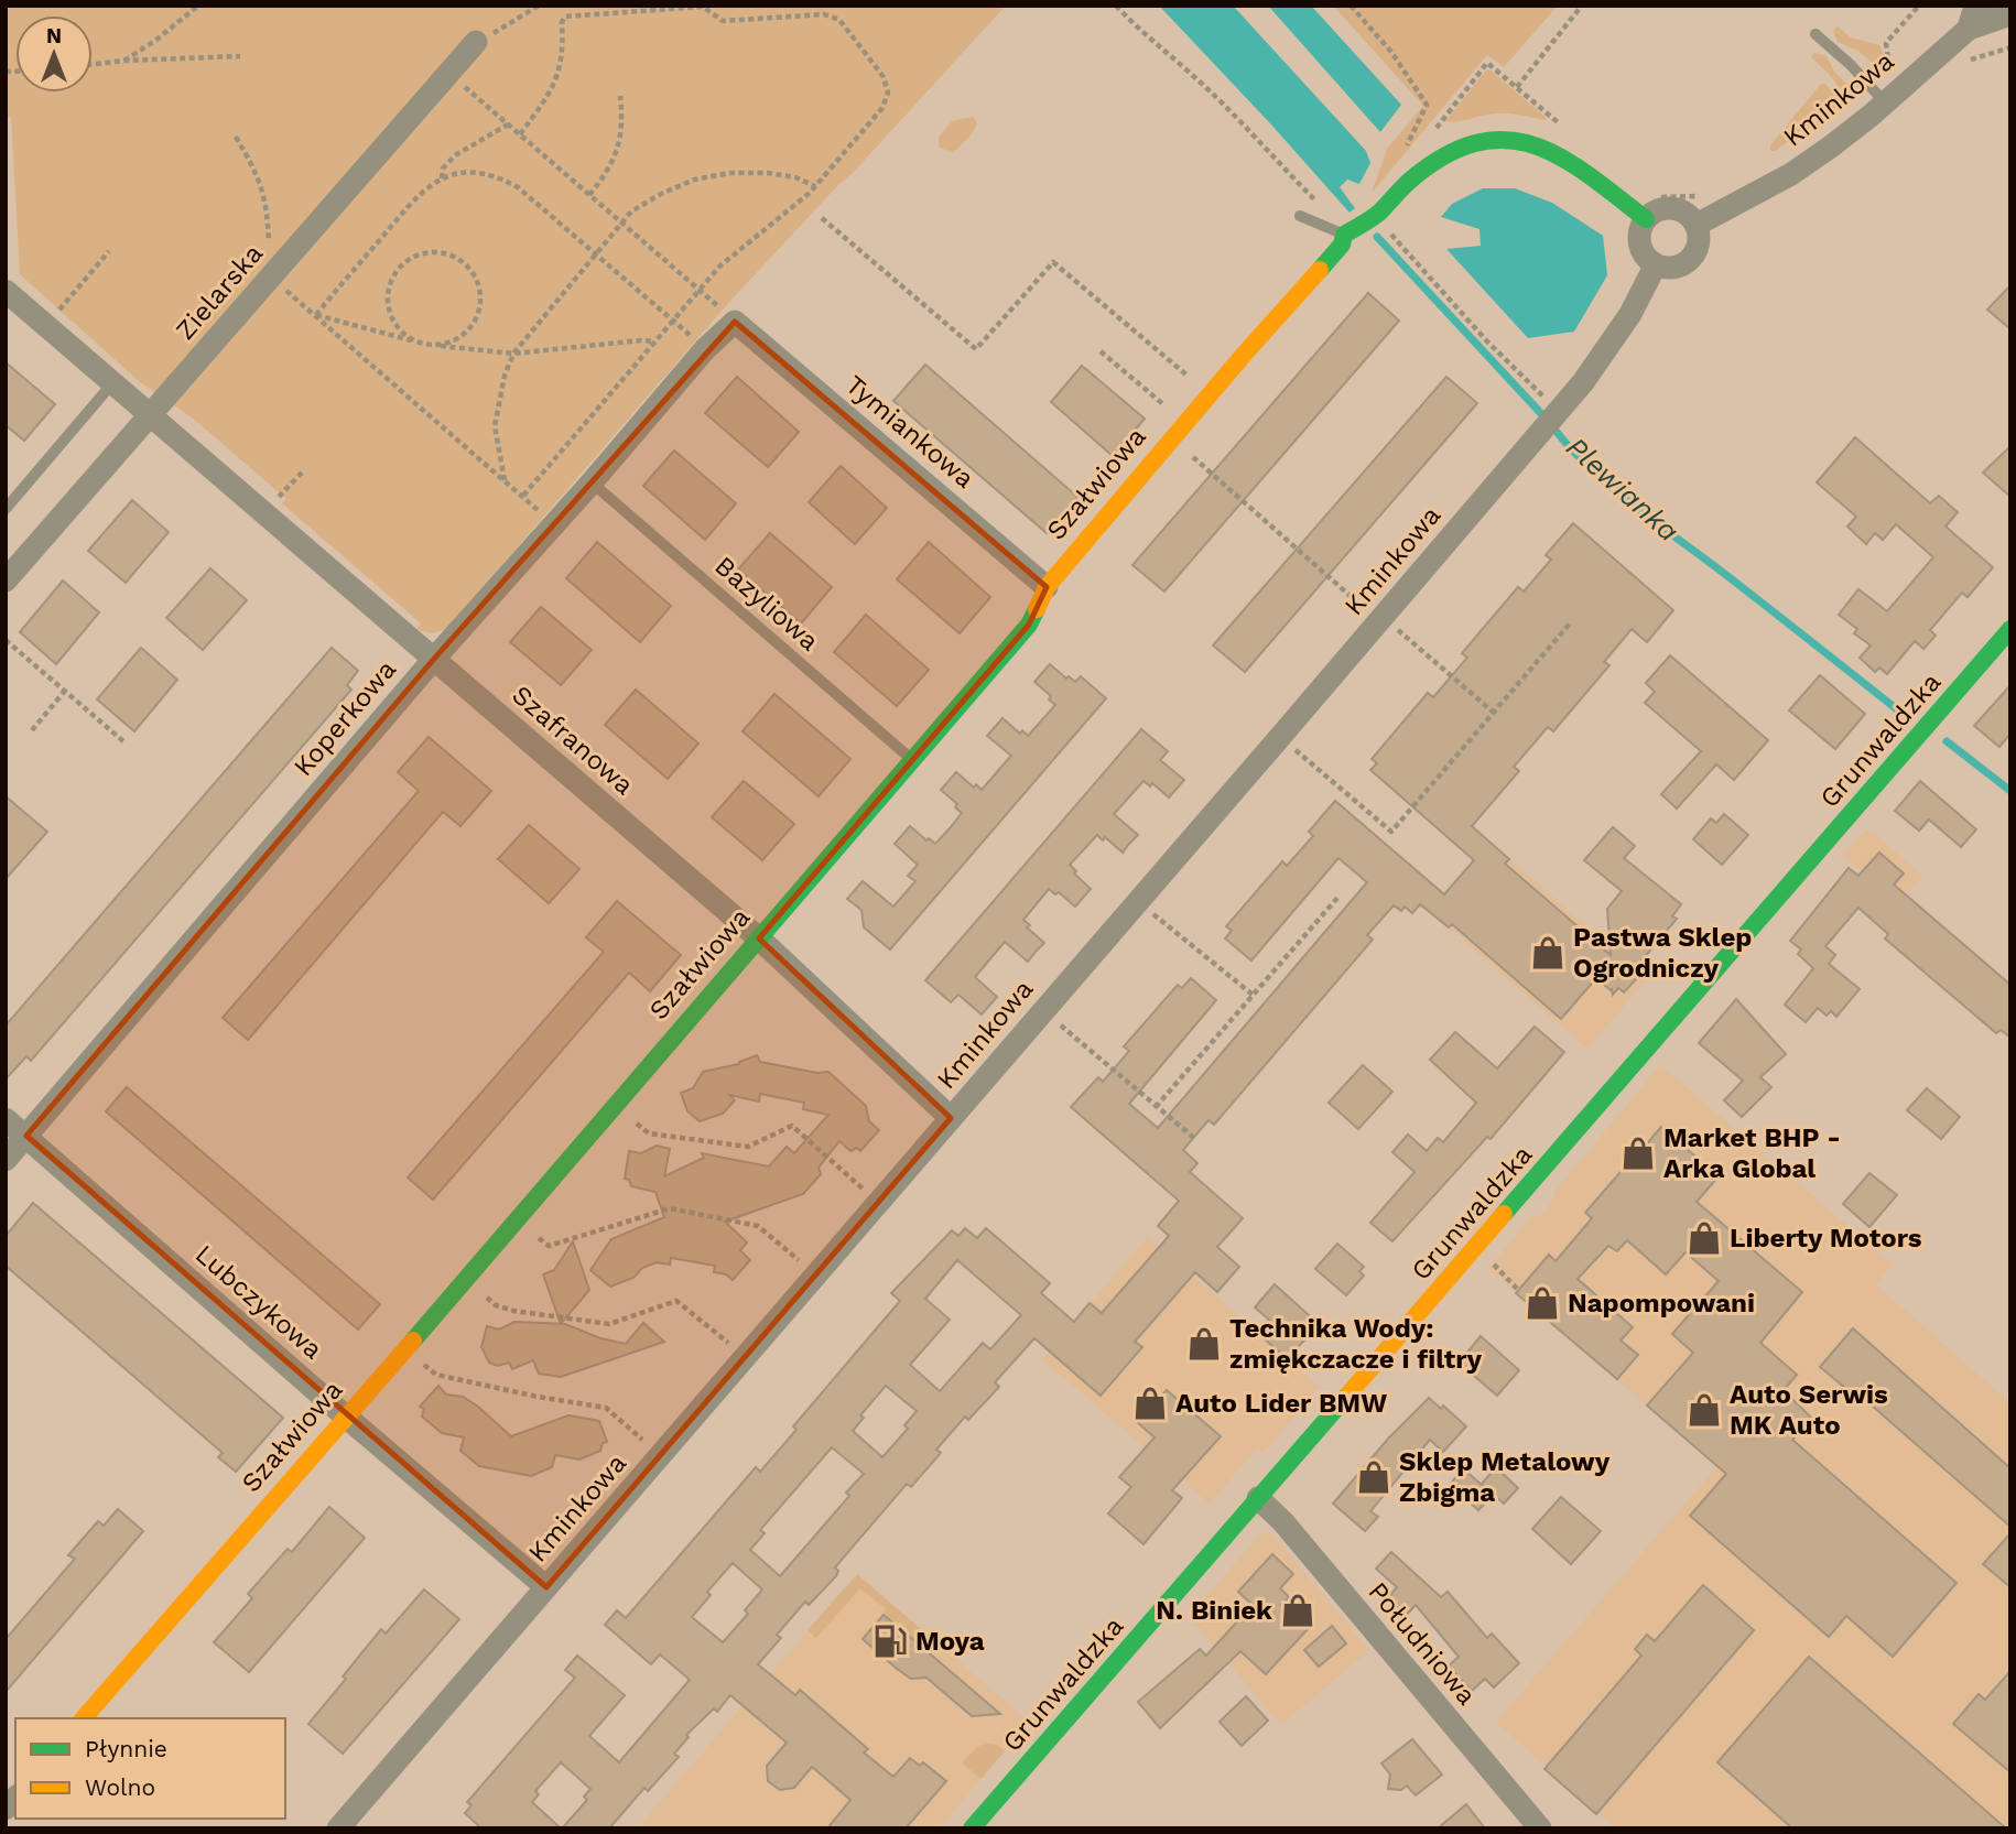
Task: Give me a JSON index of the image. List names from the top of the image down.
{
  "streets": {
    "street": [
      "Kminkowa",
      "Zielarska",
      "Tymiankowa",
      "Szałwiowa",
      "Koperkowa",
      "Szafranowa",
      "Grunwaldzka",
      "Lubczykowa",
      "Południowa"
    ],
    "lane": ["Bazyliowa"]
  },
  "crossings": [
    ["Kminkowa", "Szafranowa"],
    ["Kminkowa", "Lubczykowa"],
    ["Zielarska", "Szafranowa"],
    ["Tymiankowa", "Szałwiowa"],
    ["Tymiankowa", "Koperkowa"],
    ["Szałwiowa", "Bazyliowa"],
    ["Szałwiowa", "Szafranowa"],
    ["Szałwiowa", "Lubczykowa"],
    ["Bazyliowa", "Koperkowa"],
    ["Koperkowa", "Szafranowa"],
    ["Koperkowa", "Lubczykowa"],
    ["Grunwaldzka", "Południowa"]
  ],
  "water": ["Plewianka"],
  "places": {
    "shop": [
      "Pastwa Sklep Ogrodniczy",
      "Market BHP - Arka Global",
      "Liberty Motors",
      "Napompowani",
      "Technika Wody: zmiękczacze i filtry",
      "Auto Lider BMW",
      "Auto Serwis MK Auto",
      "Sklep Metalowy Zbigma",
      "N. Biniek"
    ],
    "fuel station": ["Moya"]
  },
  "legend": ["Płynnie", "Wolno"],
  "north": "top"
}
